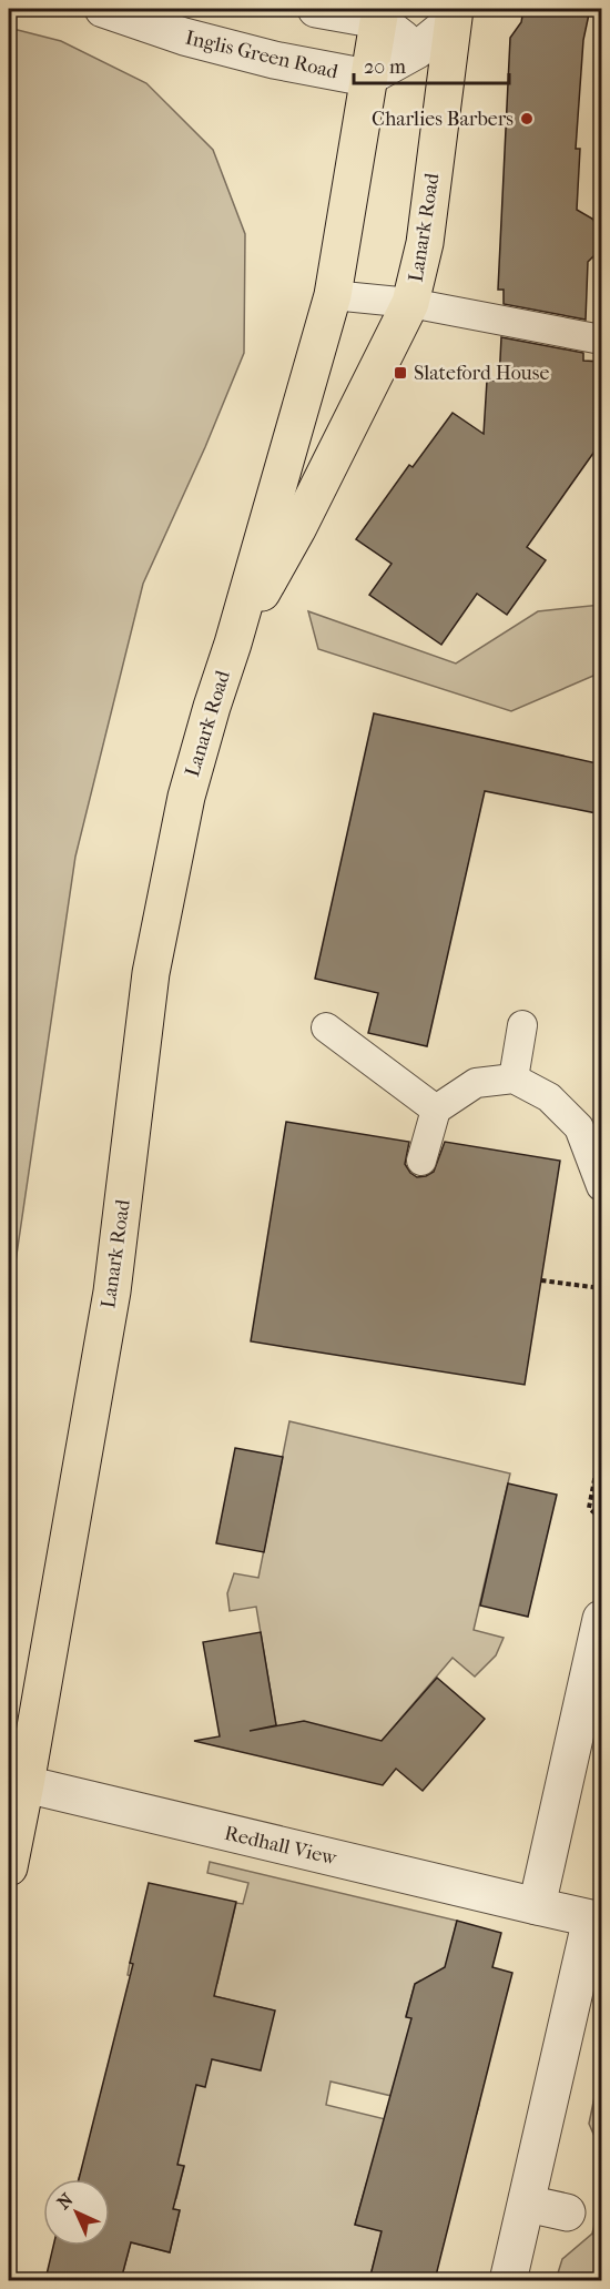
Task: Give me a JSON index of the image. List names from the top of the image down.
{
  "streets": {
    "main road": ["Lanark Road"],
    "street": ["Inglis Green Road", "Redhall View"]
  },
  "crossings": [
    ["Inglis Green Road", "Lanark Road"],
    ["Lanark Road", "Redhall View"]
  ],
  "places": {
    "other": ["Charlies Barbers"],
    "transit": ["Slateford House"]
  },
  "scale_bar": "20 m",
  "north": "top left"
}
